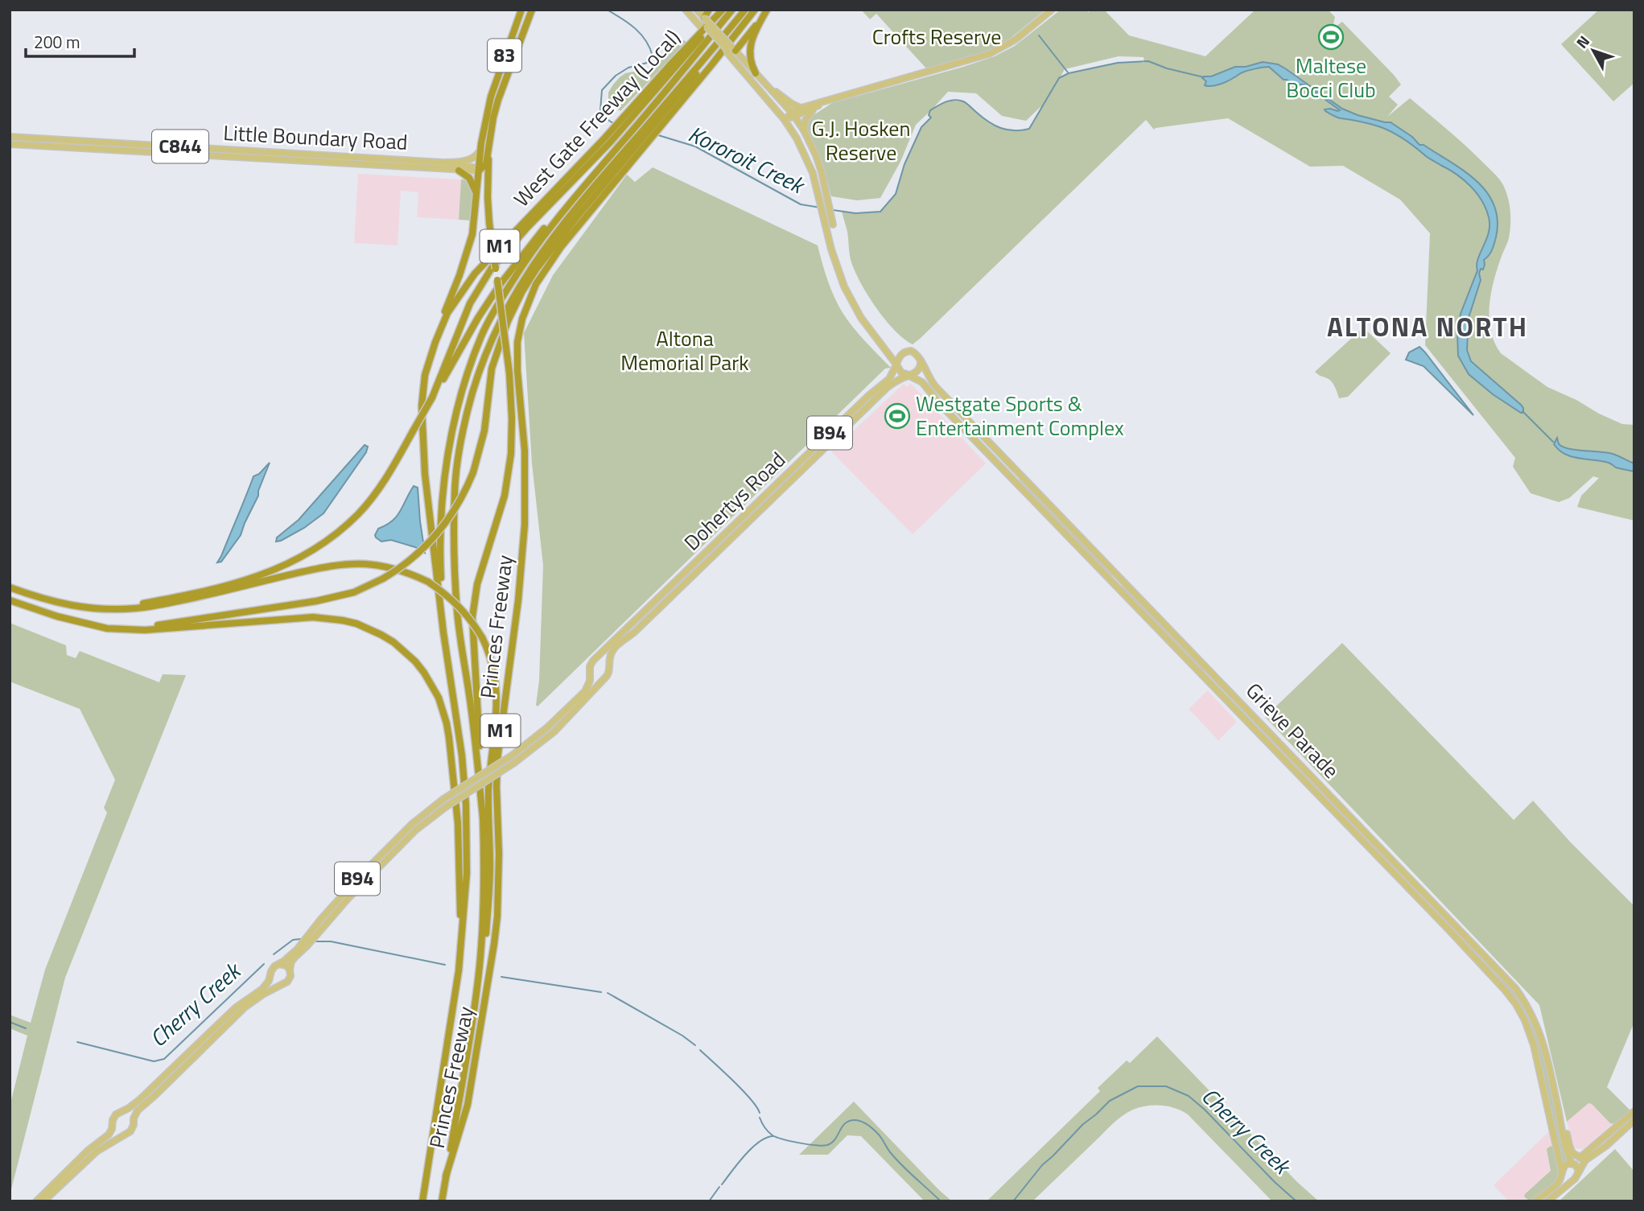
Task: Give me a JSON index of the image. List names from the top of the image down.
{
  "streets": {
    "highway": [
      "83",
      "West Gate Freeway (Local)",
      "M1",
      "Princes Freeway"
    ],
    "main road": [
      "Little Boundary Road",
      "C844",
      "B94",
      "Dohertys Road",
      "Grieve Parade"
    ]
  },
  "crossings": [
    ["83", "Little Boundary Road"],
    ["West Gate Freeway (Local)", "M1"],
    ["West Gate Freeway (Local)", "Princes Freeway"],
    ["M1", "Princes Freeway"],
    ["B94", "Dohertys Road"],
    ["B94", "Grieve Parade"],
    ["Dohertys Road", "Grieve Parade"]
  ],
  "districts": ["ALTONA NORTH"],
  "water": ["Kororoit Creek", "Cherry Creek"],
  "parks": ["Crofts Reserve", "G.J. Hosken Reserve", "Altona Memorial Park"],
  "places": {
    "sports": ["Maltese Bocci Club", "Westgate Sports & Entertainment Complex"]
  },
  "scale_bar": "200 m",
  "north": "top left"
}
